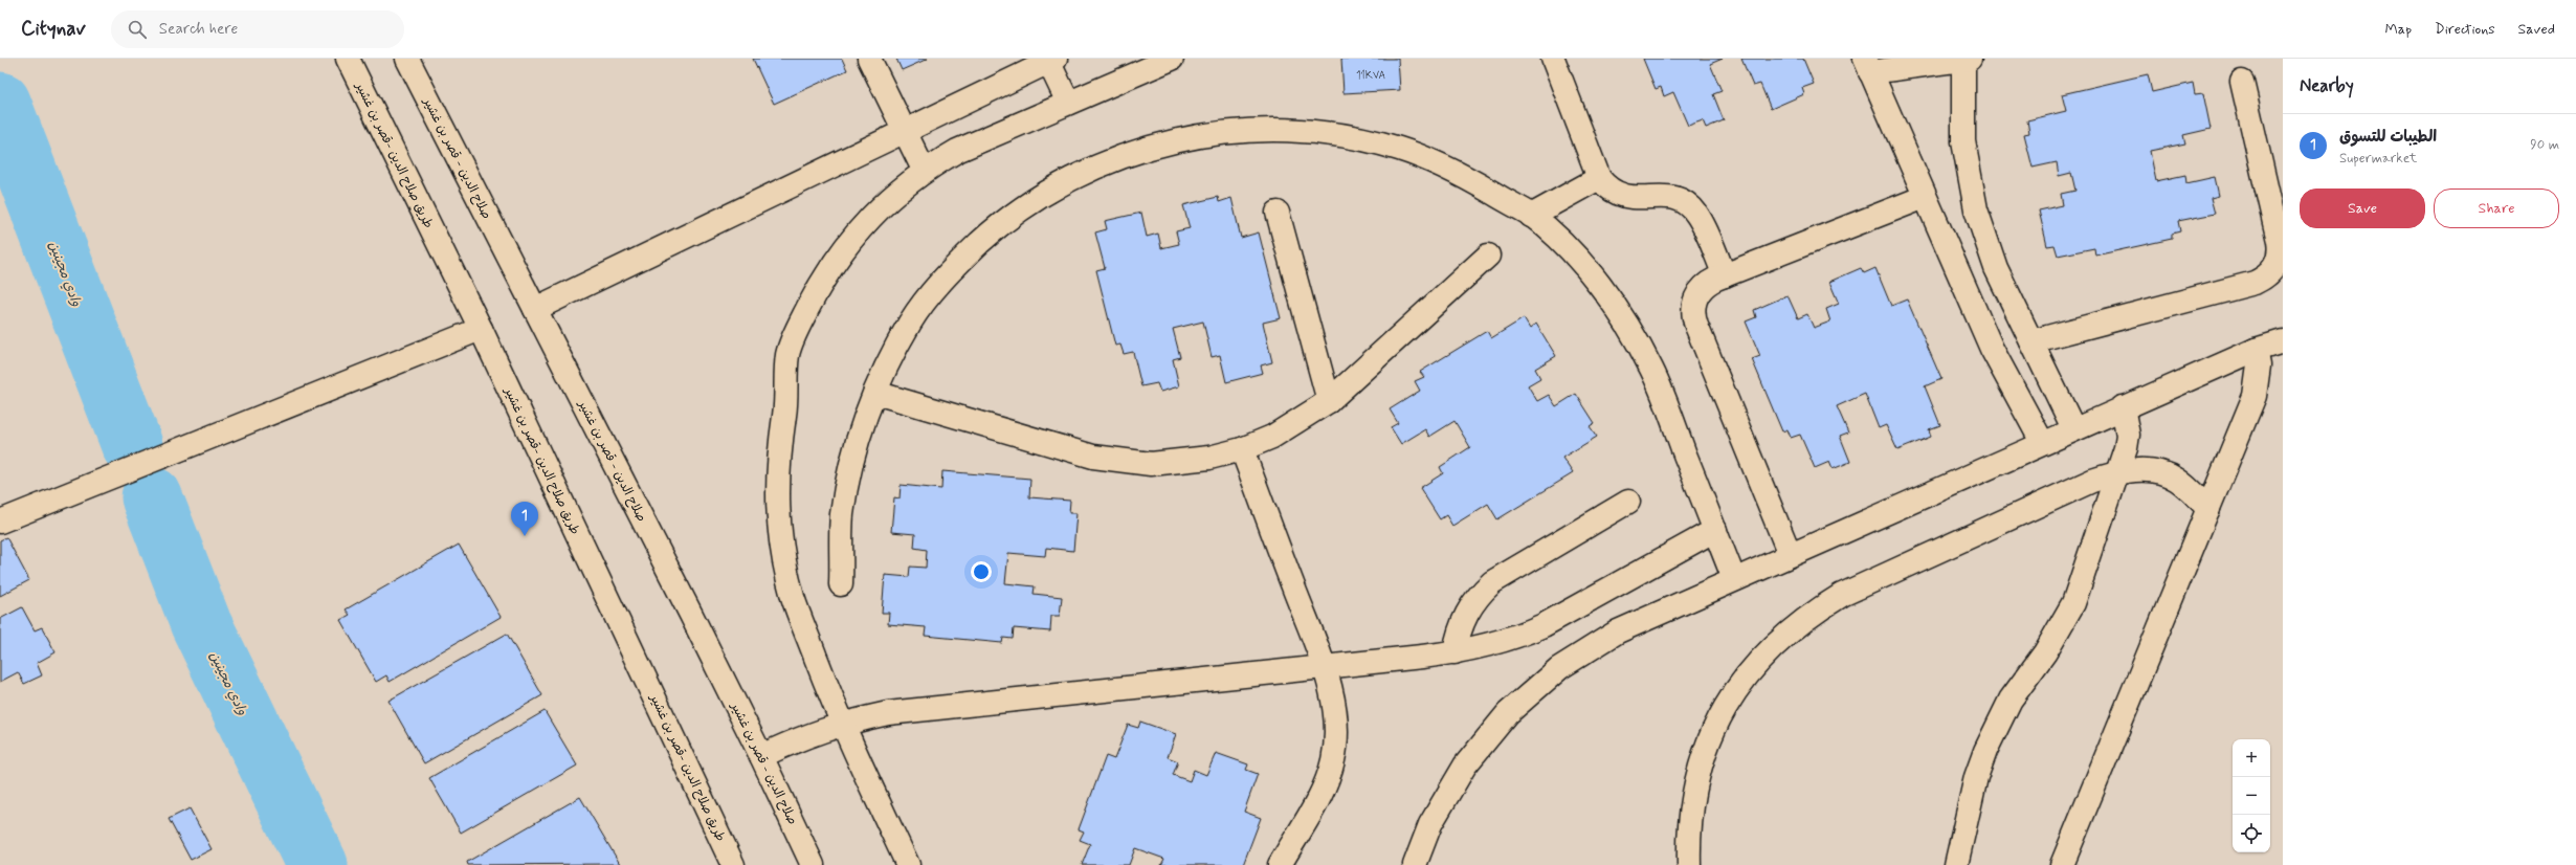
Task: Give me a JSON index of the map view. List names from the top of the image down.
{
  "streets": {
    "main road": ["طريق صلاح الدين -قصر بن غشير", "صلاح الدين - قصر بن غشير"]
  },
  "water": ["وادي مجينين"],
  "house_numbers": ["11KVA"],
  "page": {
    "header": "Citynav",
    "search": "Search here",
    "nav": ["Map", "Directions", "Saved"],
    "heading": "Nearby",
    "list": [
      {
        "mark": "1",
        "name": "الطيبات للتسوق",
        "note": "Supermarket",
        "value": "90 m"
      }
    ],
    "buttons": ["Save", "Share"],
    "pins": "1",
    "map_buttons": ["+", "−"]
  }
}
